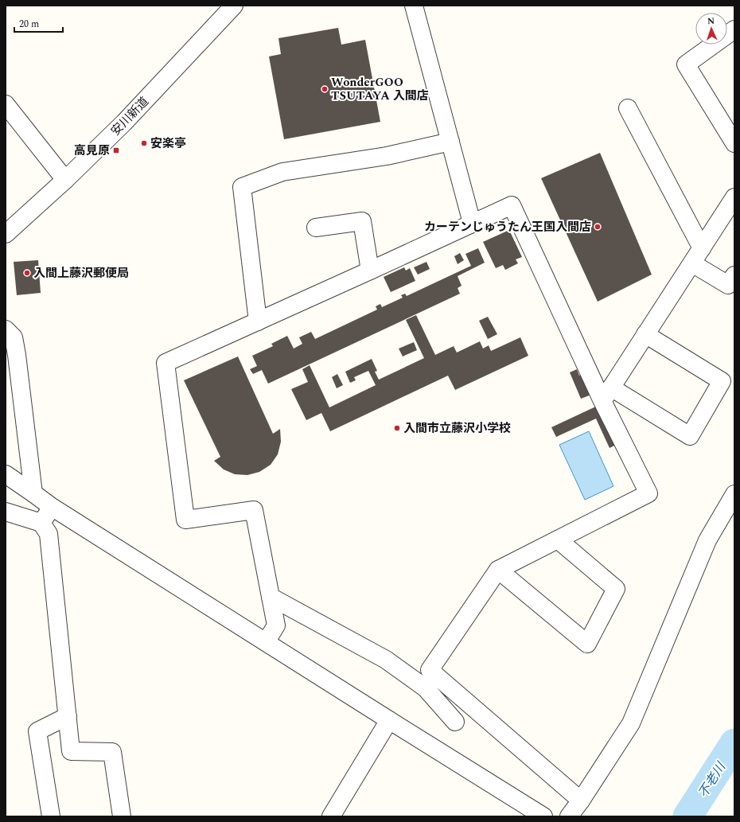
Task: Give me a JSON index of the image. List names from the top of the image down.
{
  "streets": {
    "street": ["安川新道"]
  },
  "water": ["不老川"],
  "places": {
    "other": [
      "WonderGOO TSUTAYA 入間店",
      "安楽亭",
      "カーテンじゅうたん王国入間店",
      "入間上藤沢郵便局",
      "入間市立藤沢小学校"
    ],
    "transit": ["高見原"]
  },
  "scale_bar": "20 m",
  "north": "top"
}
